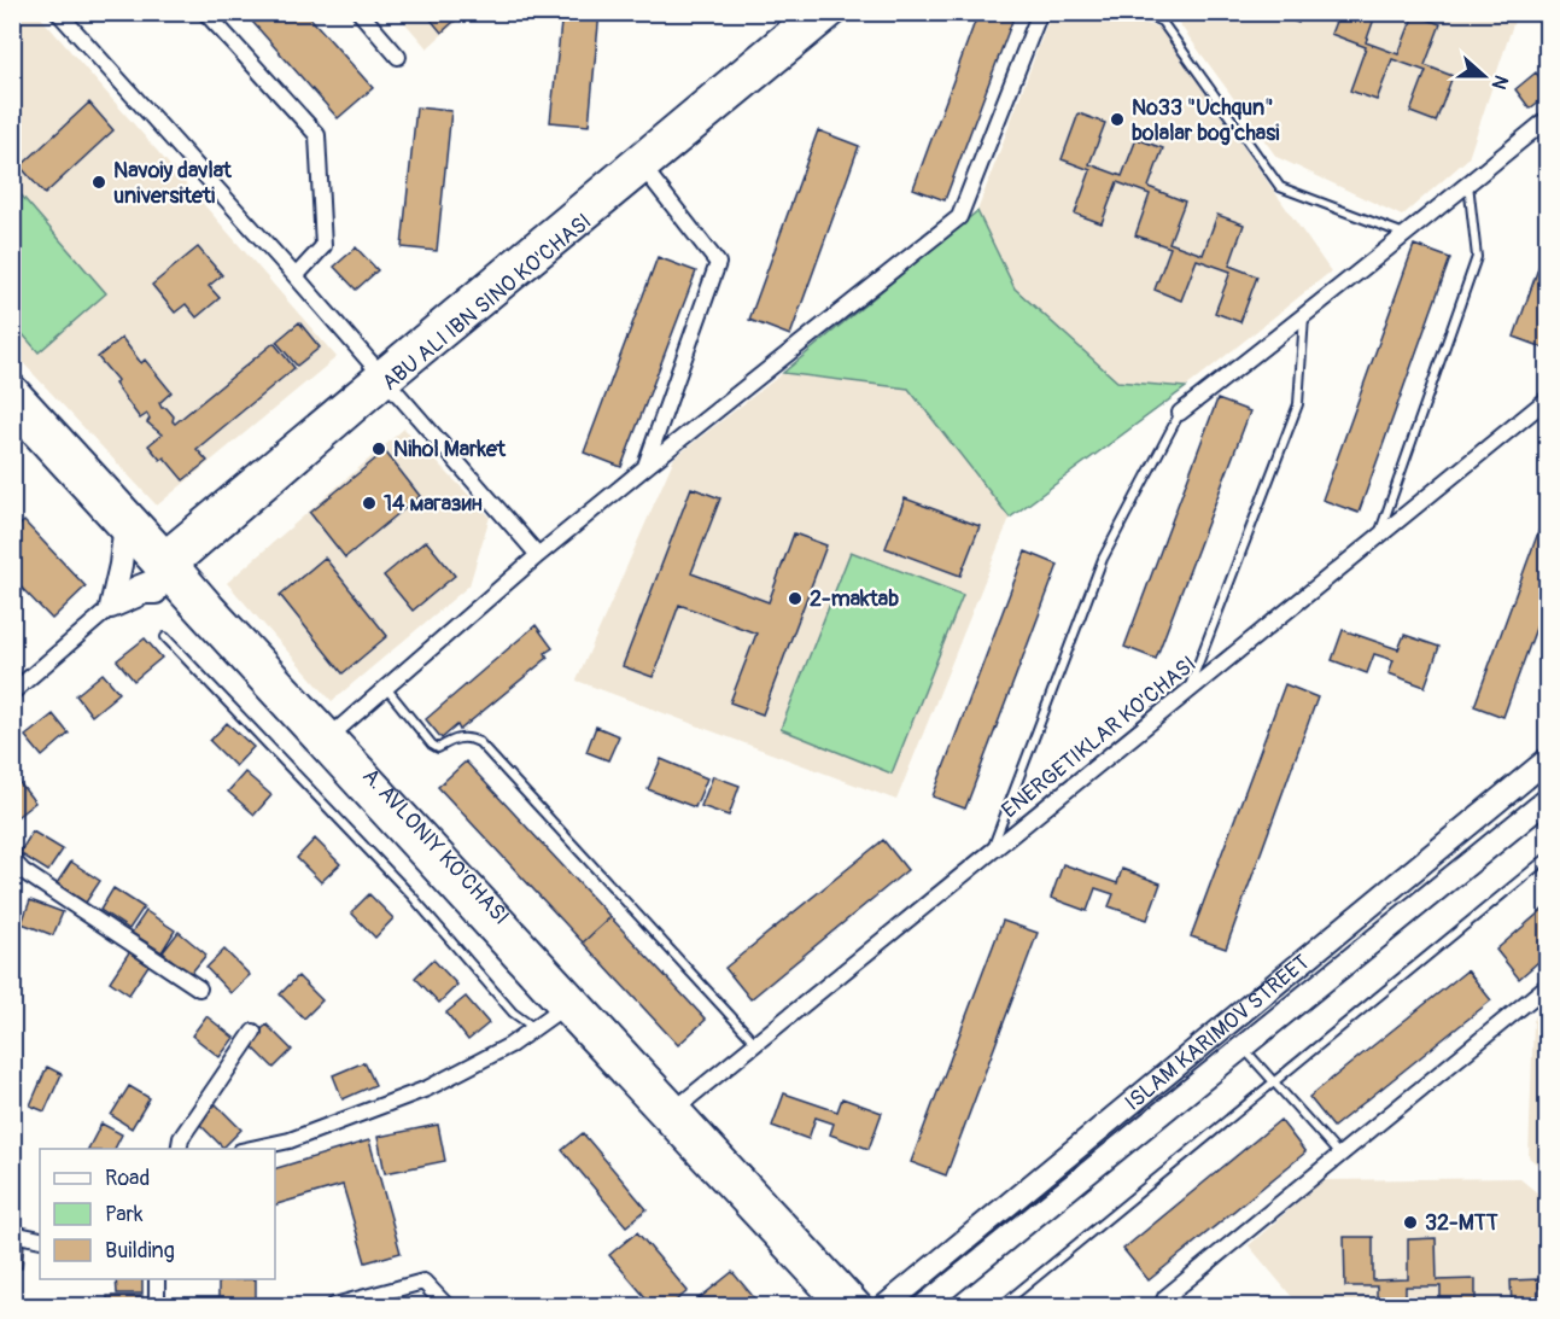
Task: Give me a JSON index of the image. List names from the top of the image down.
{
  "streets": {
    "main road": ["ABU ALI IBN SINO KO'CHASI", "A. AVLONIY KO'CHASI", "ISLAM KARIMOV STREET"],
    "street": ["ENERGETIKLAR KO'CHASI"]
  },
  "crossings": [
    ["ABU ALI IBN SINO KO'CHASI", "A. AVLONIY KO'CHASI"],
    ["ENERGETIKLAR KO'CHASI", "A. AVLONIY KO'CHASI"]
  ],
  "places": [
    "№33 \"Uchqun\" bolalar bog'chasi",
    "Navoiy davlat universiteti",
    "Nihol Market",
    "14 магазин",
    "2-maktab",
    "32-MTT"
  ],
  "legend": ["Road", "Park", "Building"],
  "north": "right"
}
